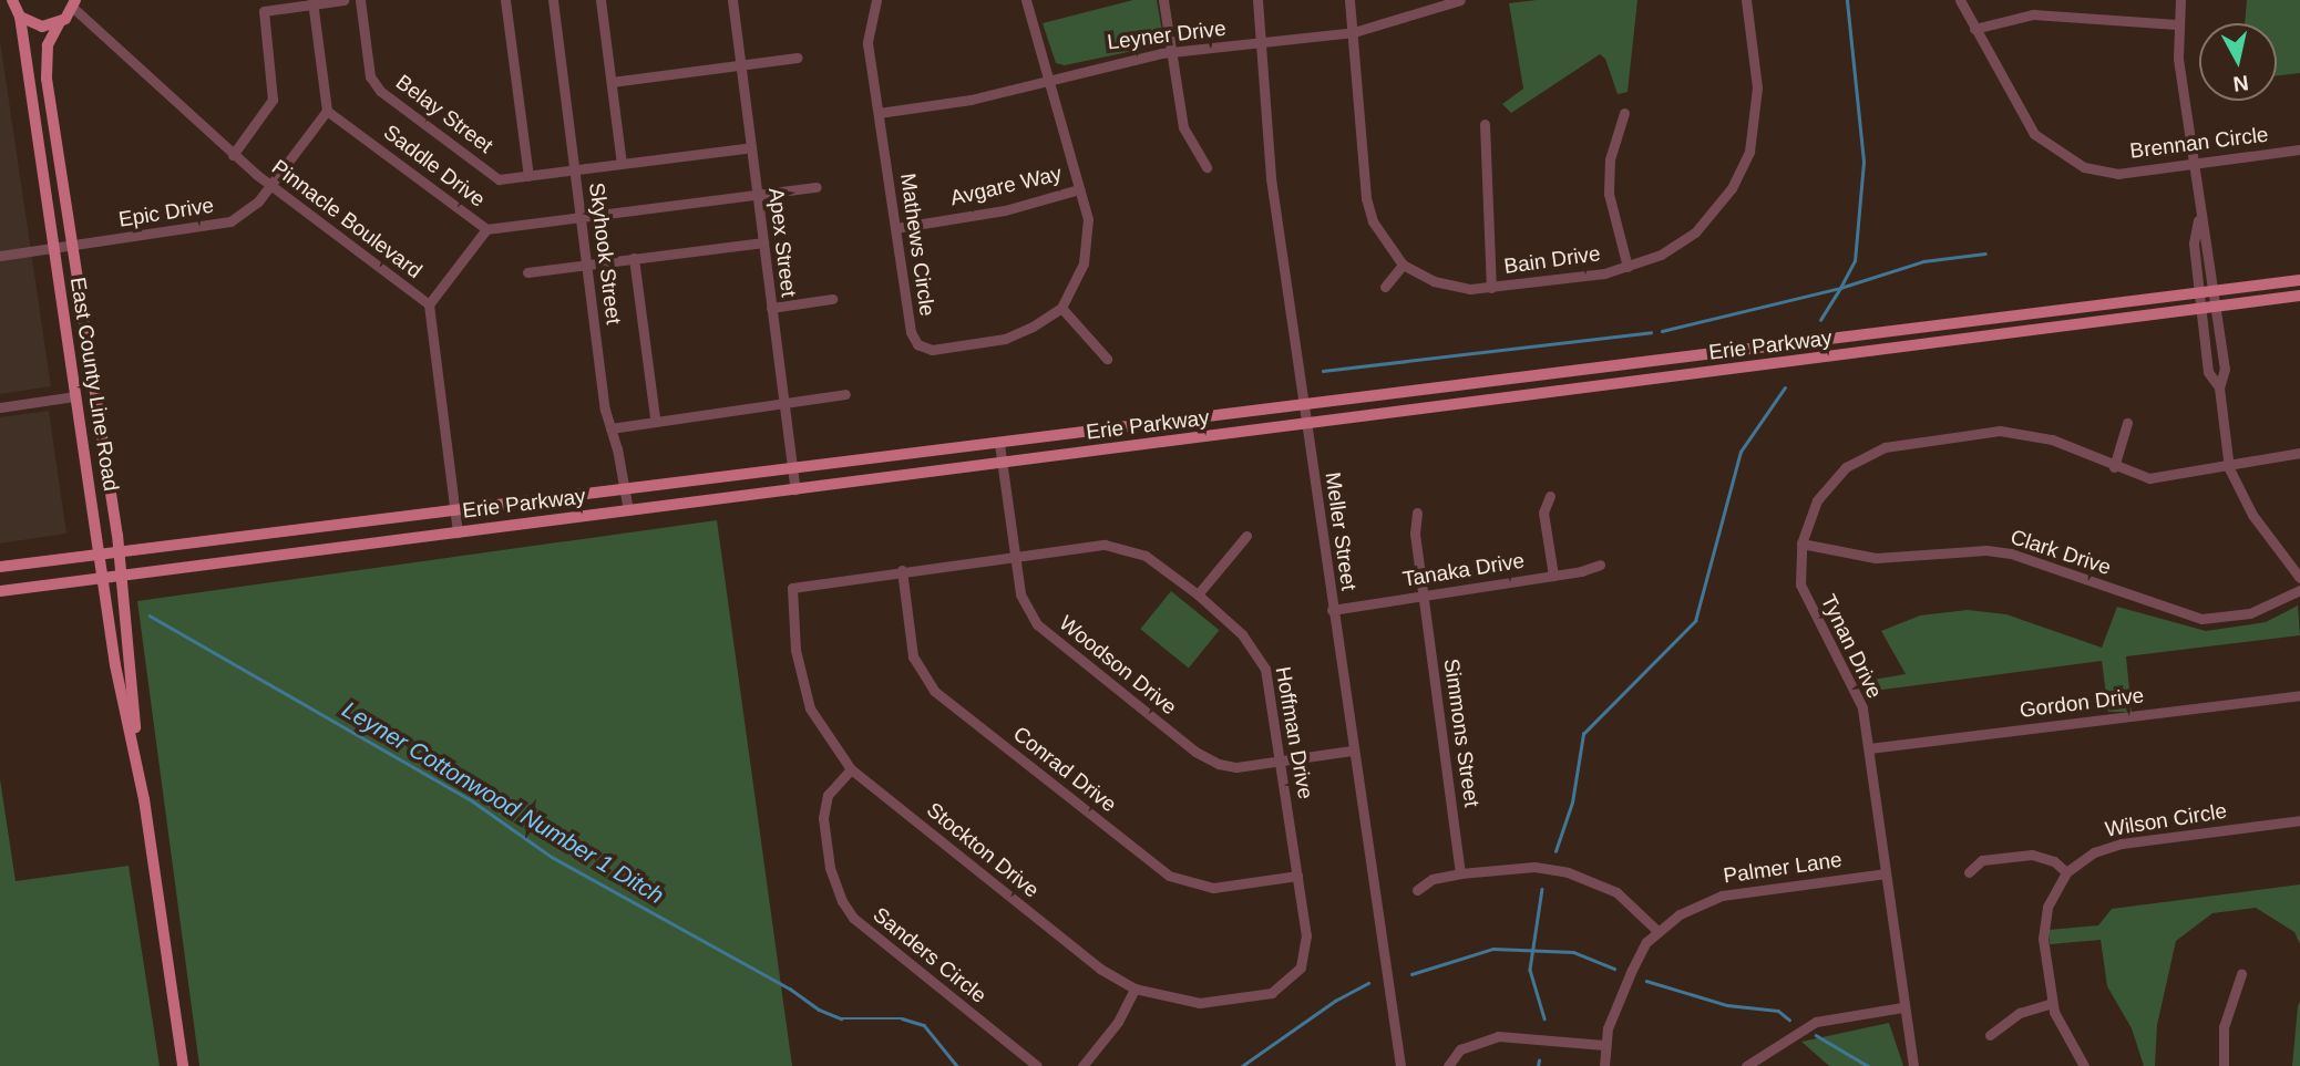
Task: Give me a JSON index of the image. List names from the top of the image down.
{
  "streets": {
    "main road": ["Erie Parkway", "East County Line Road"],
    "street": [
      "Leyner Drive",
      "Belay Street",
      "Brennan Circle",
      "Saddle Drive",
      "Avgare Way",
      "Epic Drive",
      "Pinnacle Boulevard",
      "Apex Street",
      "Mathews Circle",
      "Skyhook Street",
      "Bain Drive",
      "Meller Street",
      "Clark Drive",
      "Tanaka Drive",
      "Tynan Drive",
      "Woodson Drive",
      "Gordon Drive",
      "Hoffman Drive",
      "Simmons Street",
      "Conrad Drive",
      "Wilson Circle",
      "Stockton Drive",
      "Palmer Lane",
      "Sanders Circle"
    ]
  },
  "crossings": [
    ["Leyner Drive", "Mathews Circle"],
    ["Leyner Drive", "Meller Street"],
    ["Belay Street", "Apex Street"],
    ["Belay Street", "Skyhook Street"],
    ["Saddle Drive", "Epic Drive"],
    ["Saddle Drive", "Apex Street"],
    ["Saddle Drive", "Skyhook Street"],
    ["Avgare Way", "Mathews Circle"],
    ["Epic Drive", "Pinnacle Boulevard"],
    ["Epic Drive", "East County Line Road"],
    ["Pinnacle Boulevard", "Erie Parkway"],
    ["Apex Street", "Erie Parkway"],
    ["Skyhook Street", "Erie Parkway"],
    ["Erie Parkway", "East County Line Road"],
    ["Erie Parkway", "Meller Street"],
    ["Erie Parkway", "Woodson Drive"],
    ["Meller Street", "Tanaka Drive"],
    ["Meller Street", "Woodson Drive"],
    ["Clark Drive", "Tynan Drive"],
    ["Tanaka Drive", "Simmons Street"],
    ["Tynan Drive", "Gordon Drive"],
    ["Tynan Drive", "Palmer Lane"],
    ["Woodson Drive", "Hoffman Drive"],
    ["Hoffman Drive", "Conrad Drive"],
    ["Hoffman Drive", "Stockton Drive"],
    ["Stockton Drive", "Sanders Circle"]
  ],
  "water": ["Leyner Cottonwood Number 1 Ditch"],
  "north": "bottom"
}
